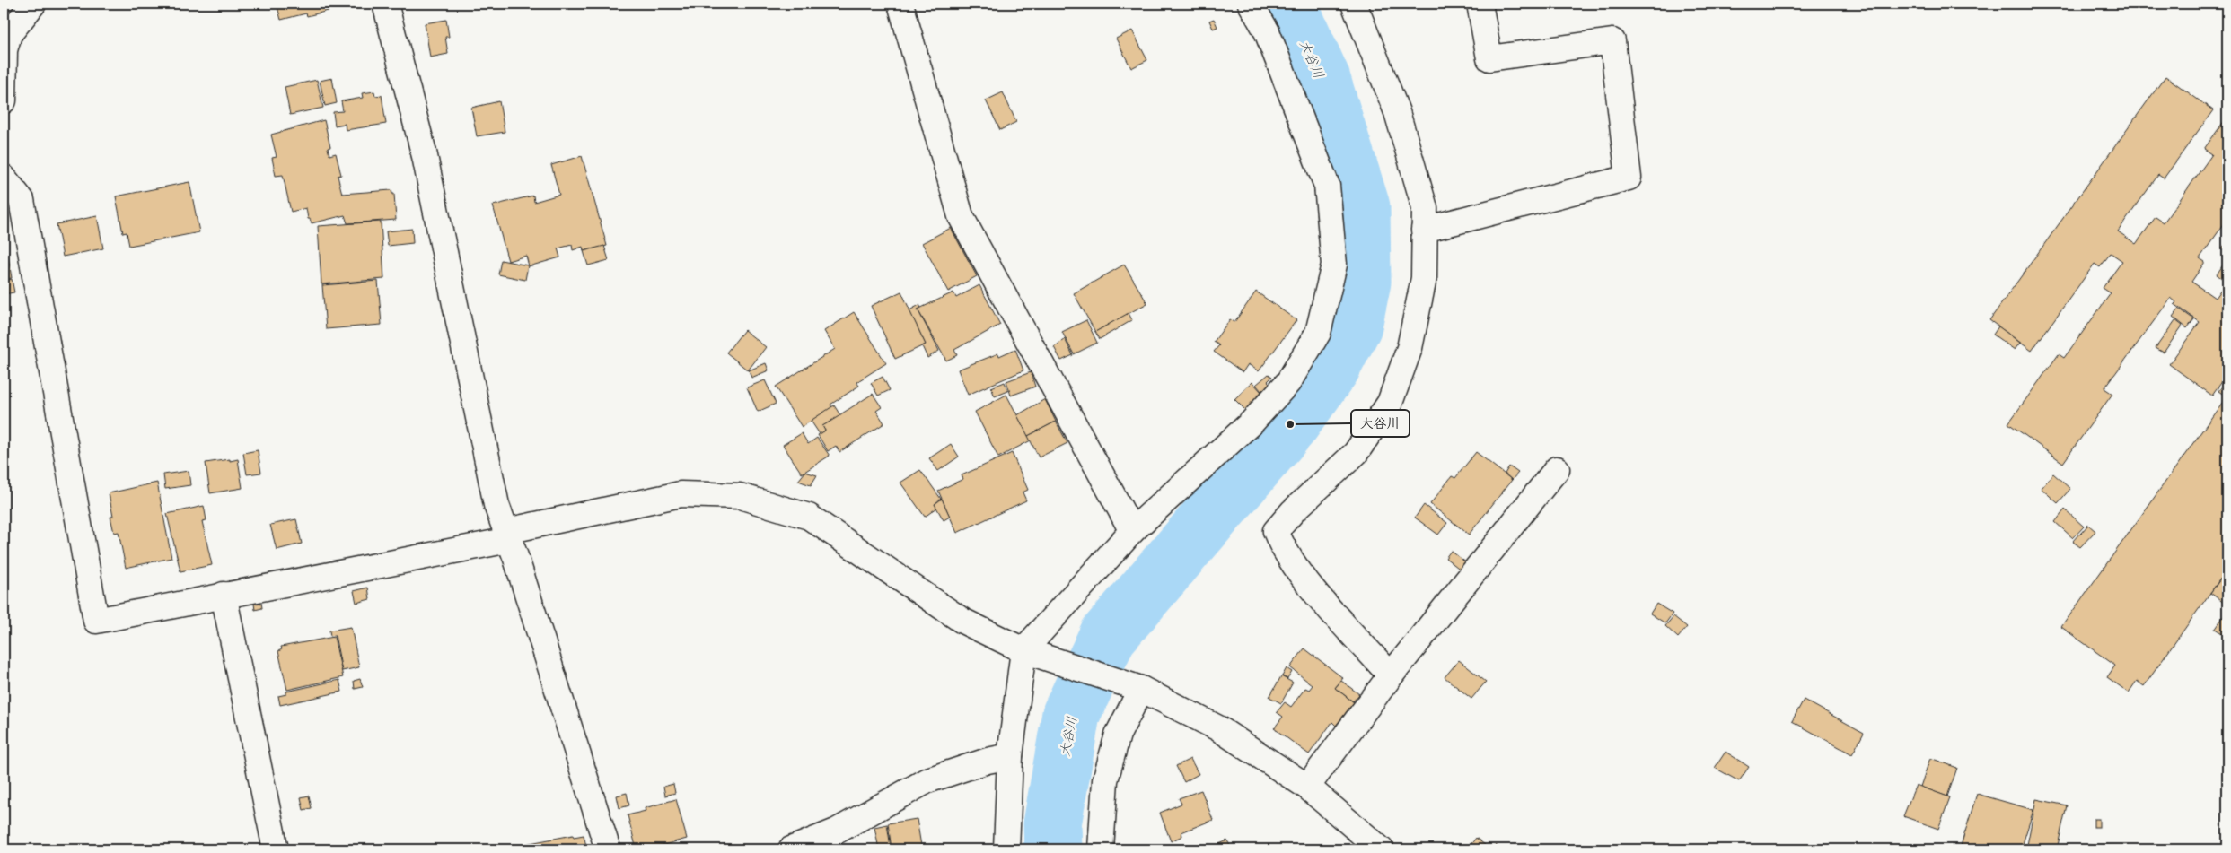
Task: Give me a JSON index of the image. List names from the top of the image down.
{
  "water": ["大谷川"],
  "places": ["大谷川"]
}
